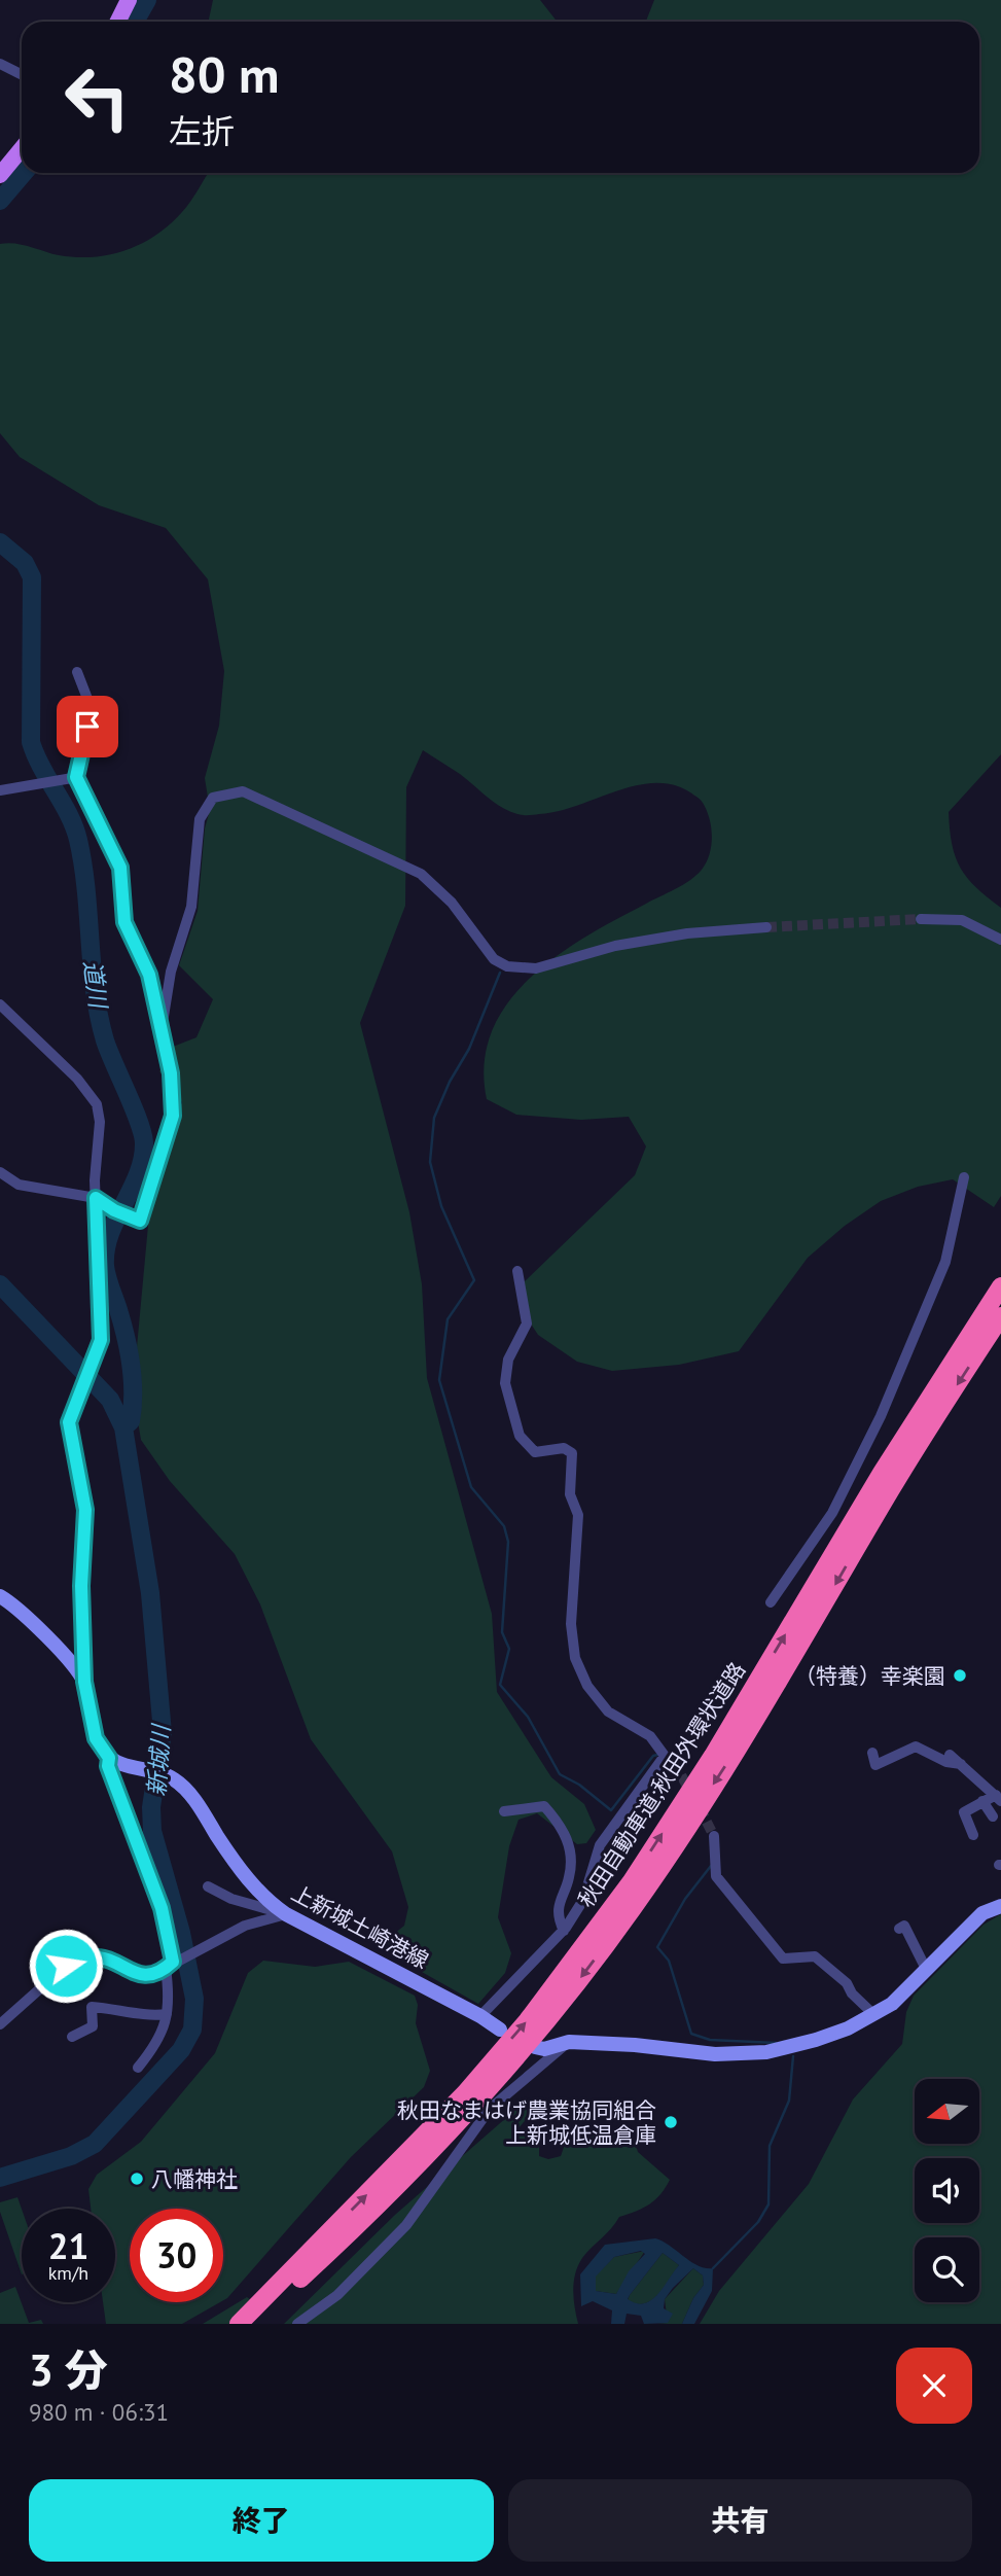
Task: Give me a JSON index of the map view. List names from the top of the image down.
{
  "streets": {
    "highway": ["秋田自動車道;秋田外環状道路"],
    "main road": ["上新城土崎港線"]
  },
  "water": ["道川", "新城川"],
  "places": ["（特養）幸楽園", "秋田なまはげ農業協同組合 上新城低温倉庫", "八幡神社"],
  "north": "left",
  "page": {
    "turn": ["80 m", "左折"],
    "speed": "21 km/h",
    "limit": "30",
    "heading": ["3 分", "980 m · 06:31"],
    "buttons": ["終了", "共有"]
  }
}
